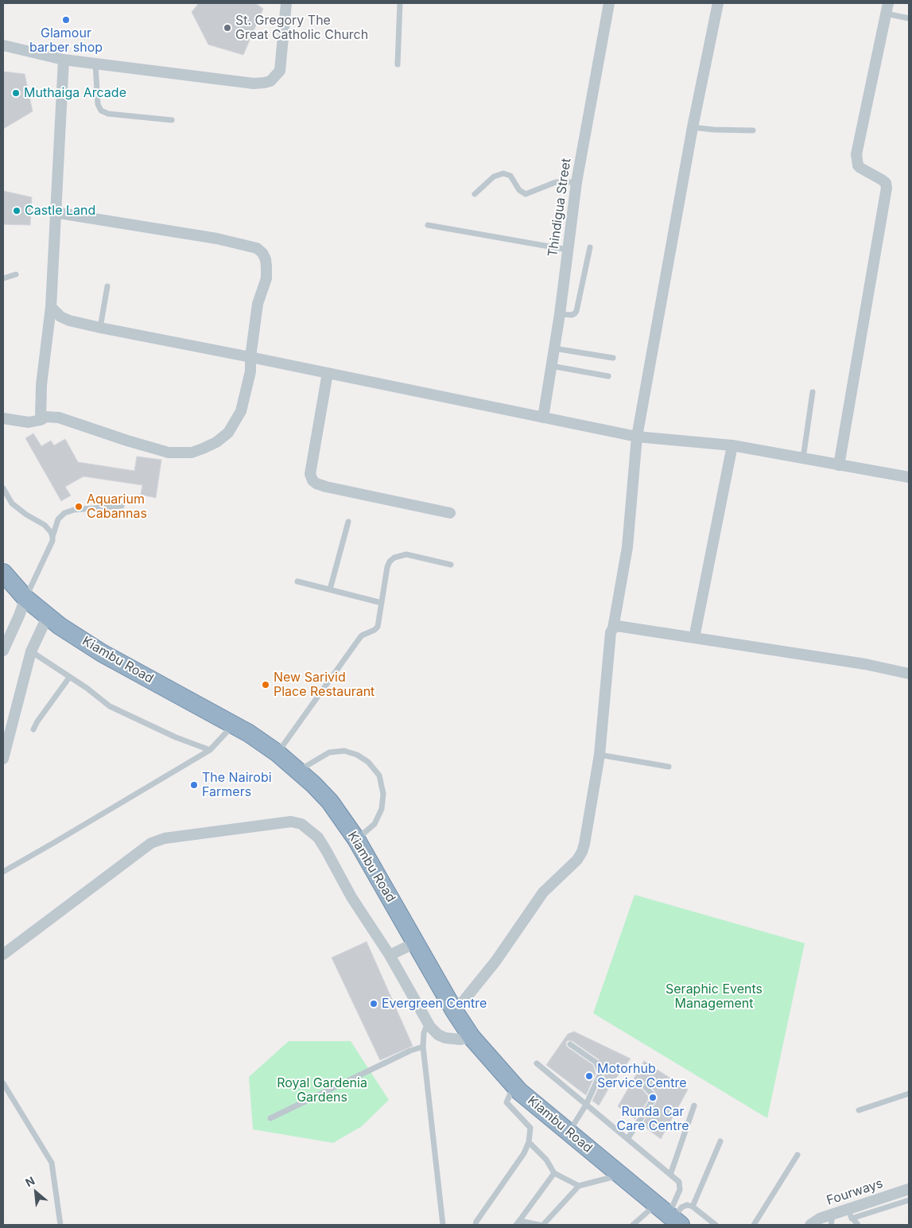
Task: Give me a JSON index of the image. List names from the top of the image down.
{
  "streets": {
    "highway": ["Kiambu Road"],
    "street": ["Thindigua Street", "Fourways"]
  },
  "parks": ["Seraphic Events Management", "Royal Gardenia Gardens"],
  "places": [
    "Glamour barber shop",
    "St. Gregory The Great Catholic Church",
    "Muthaiga Arcade",
    "Castle Land",
    "Aquarium Cabannas",
    "New Sarivid Place Restaurant",
    "The Nairobi Farmers",
    "Evergreen Centre",
    "Motorhub Service Centre",
    "Runda Car Care Centre"
  ],
  "north": "top left"
}
